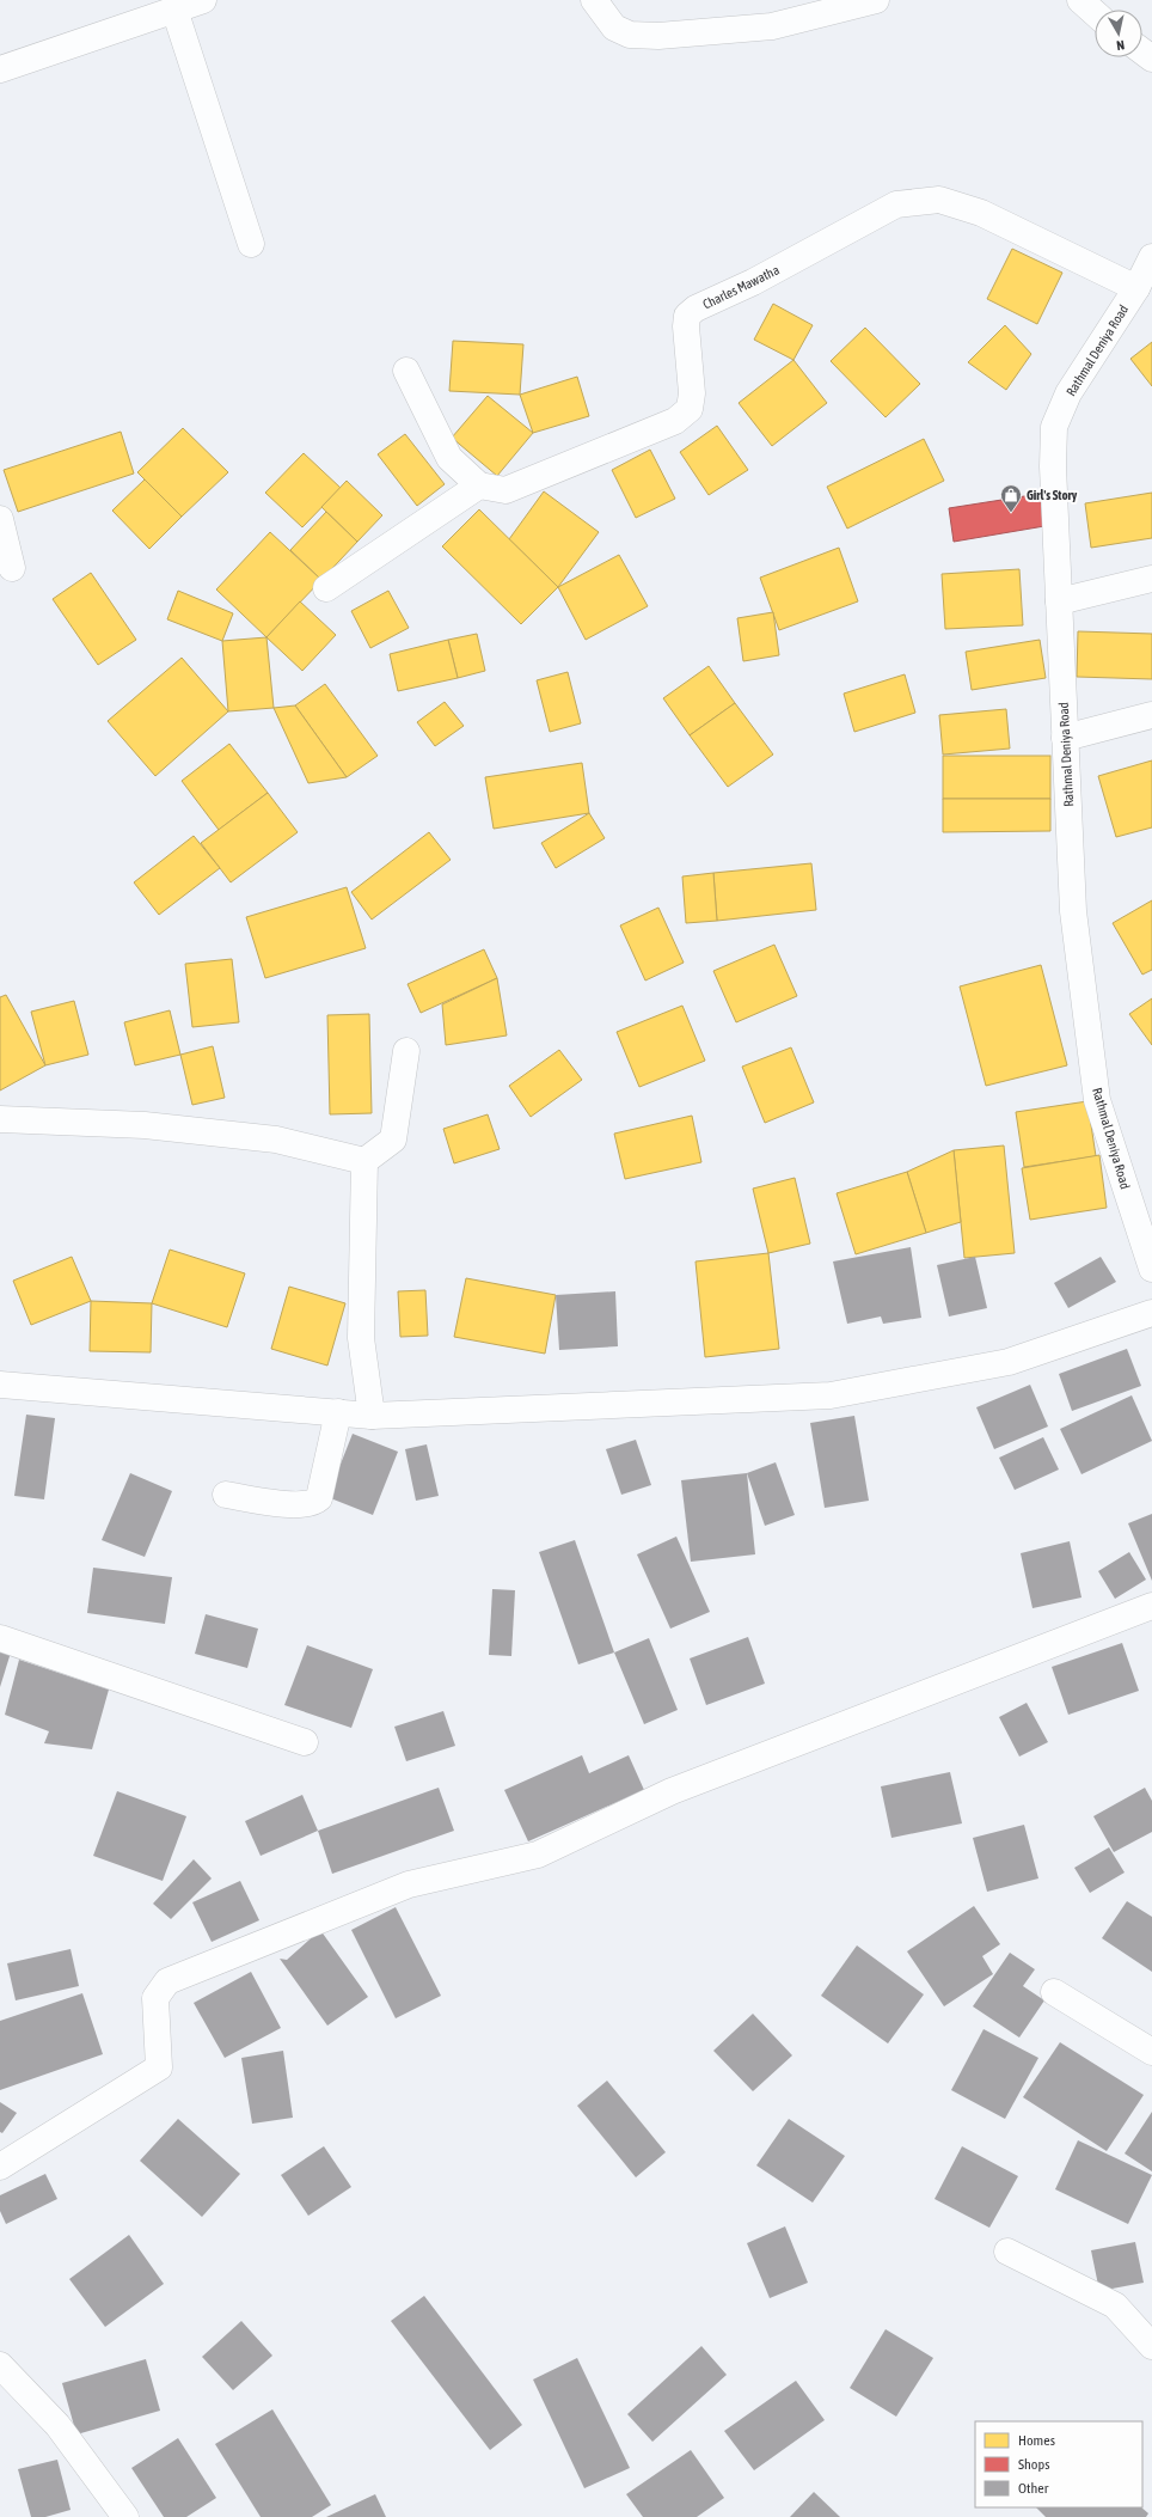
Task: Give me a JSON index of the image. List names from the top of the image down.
{
  "streets": {
    "street": ["Charles Mawatha", "Rathmal Deniya Road"]
  },
  "crossings": [
    ["Charles Mawatha", "Rathmal Deniya Road"]
  ],
  "places": {
    "shop": ["Girl's Story"]
  },
  "legend": ["Homes", "Shops", "Other"],
  "north": "bottom"
}
